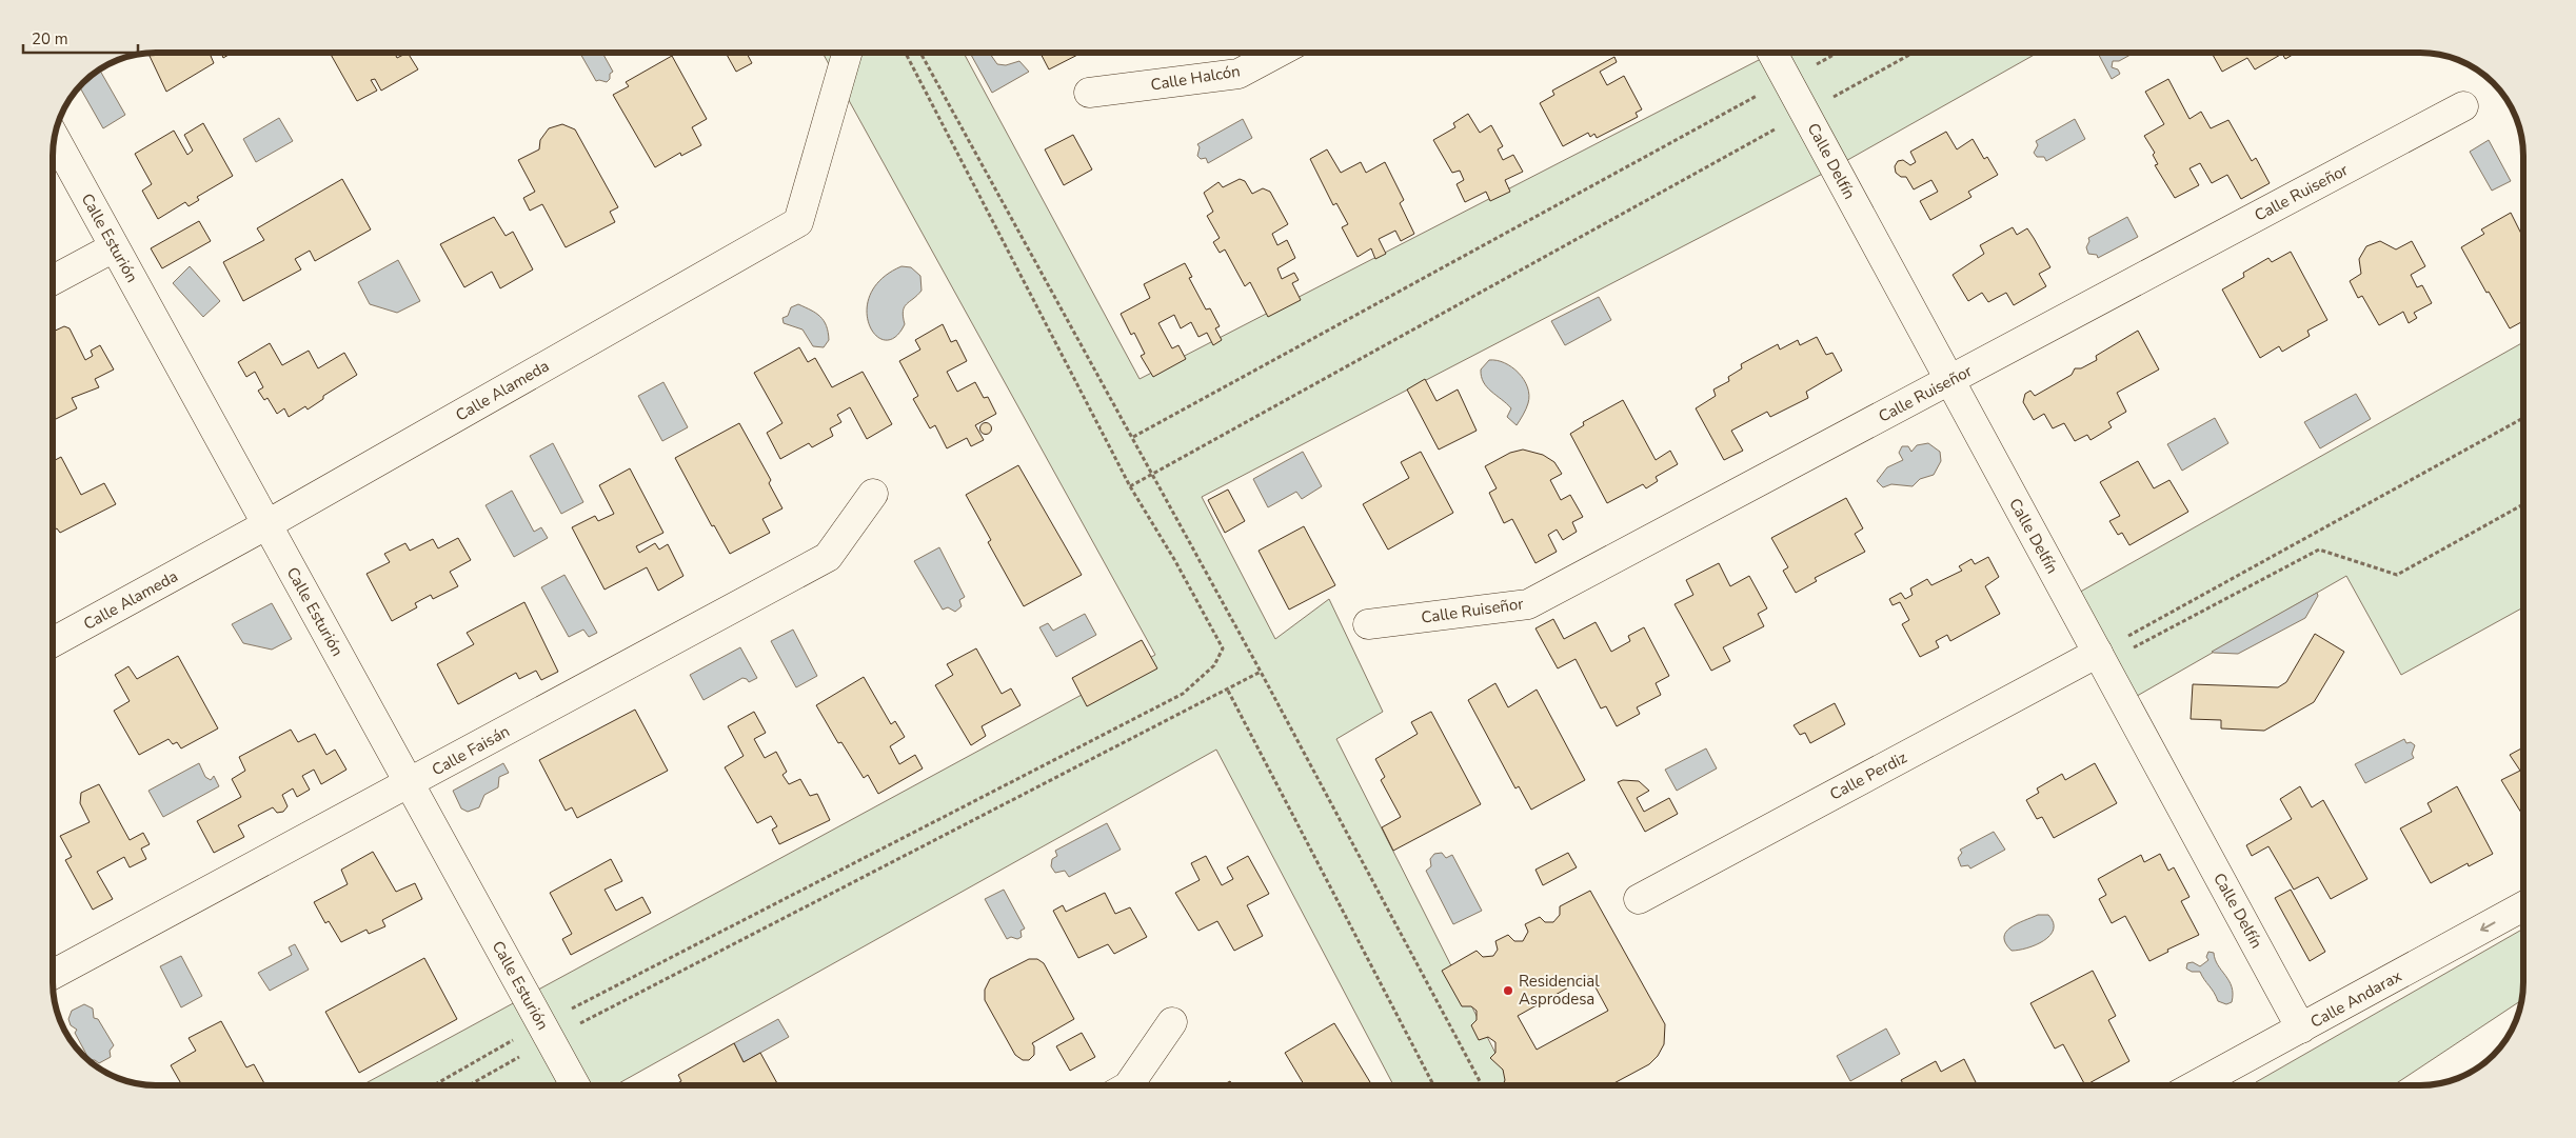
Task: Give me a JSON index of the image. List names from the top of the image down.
{
  "streets": {
    "street": [
      "Calle Halcón",
      "Calle Delfín",
      "Calle Ruiseñor",
      "Calle Esturión",
      "Calle Alameda",
      "Calle Faisán",
      "Calle Perdiz",
      "Calle Andarax"
    ]
  },
  "crossings": [
    ["Calle Delfín", "Calle Ruiseñor"],
    ["Calle Delfín", "Calle Perdiz"],
    ["Calle Delfín", "Calle Andarax"],
    ["Calle Esturión", "Calle Alameda"],
    ["Calle Esturión", "Calle Faisán"]
  ],
  "one_way": ["Calle Andarax"],
  "places": ["Residencial Asprodesa"],
  "scale_bar": "20 m"
}
